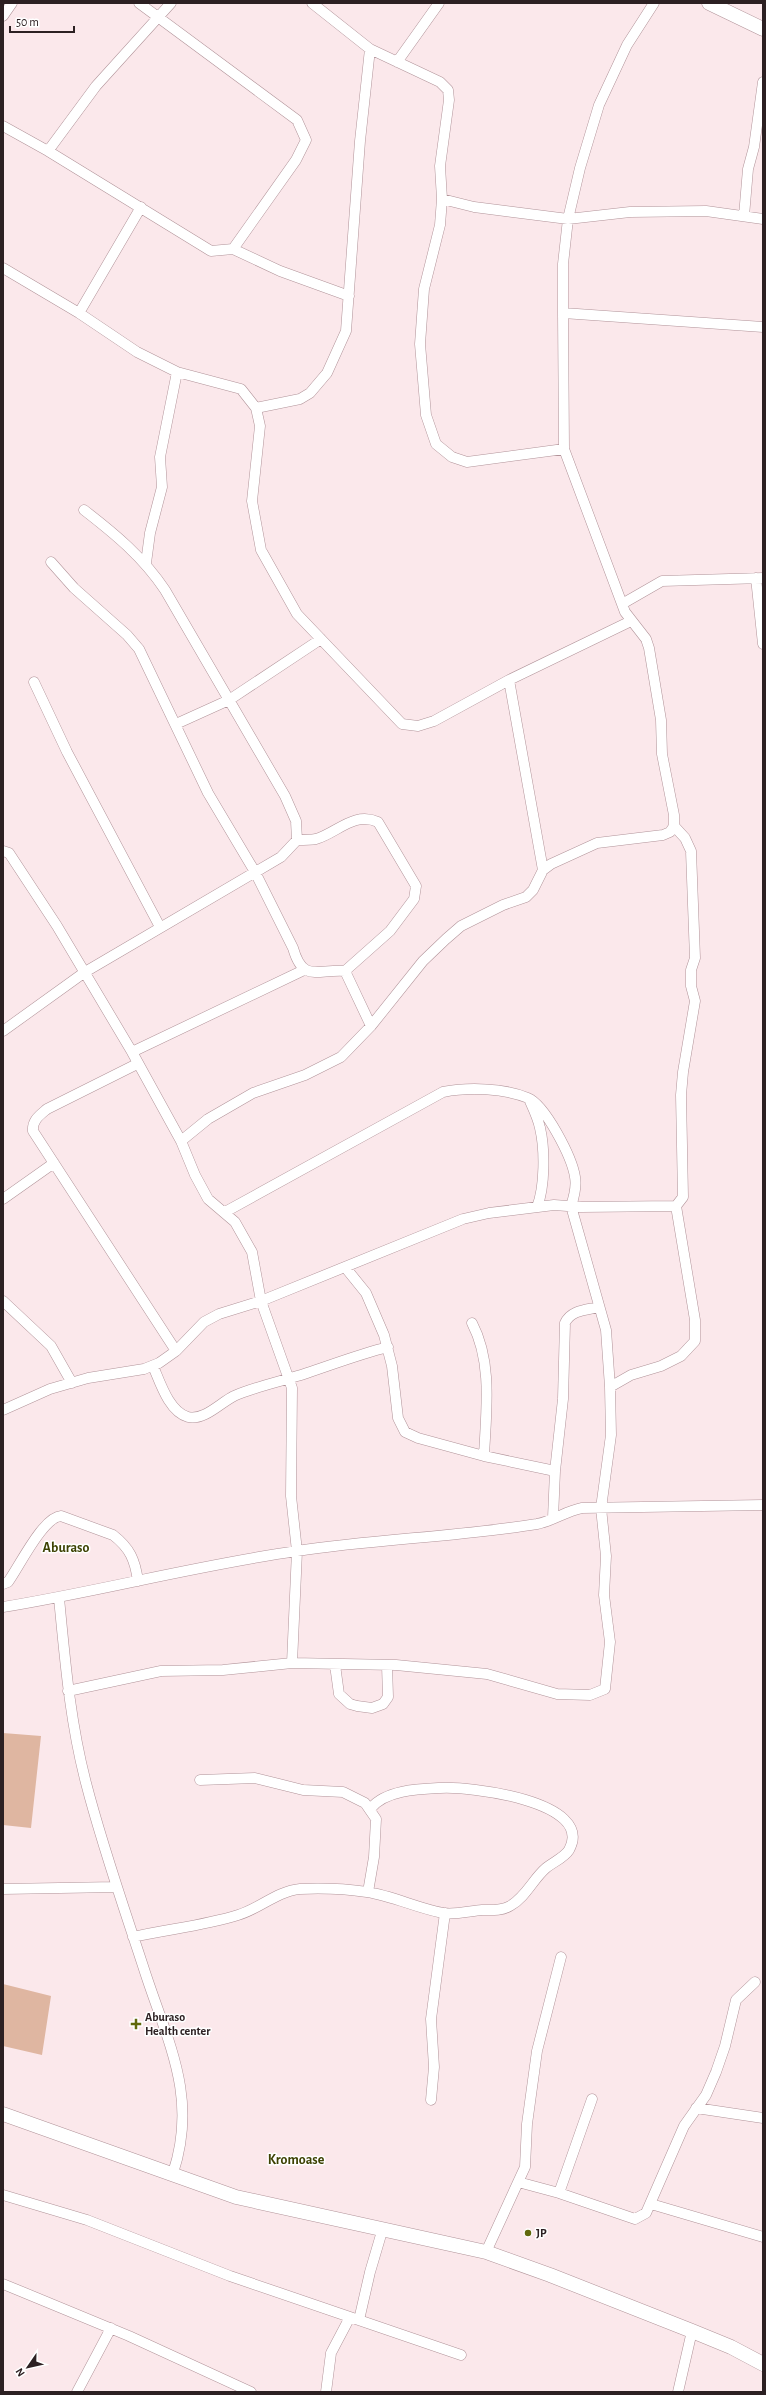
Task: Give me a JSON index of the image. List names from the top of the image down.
{
  "districts": ["Aburaso", "Kromoase"],
  "places": {
    "health": ["Aburaso Health center"],
    "other": ["JP"]
  },
  "scale_bar": "50 m",
  "north": "bottom left"
}
